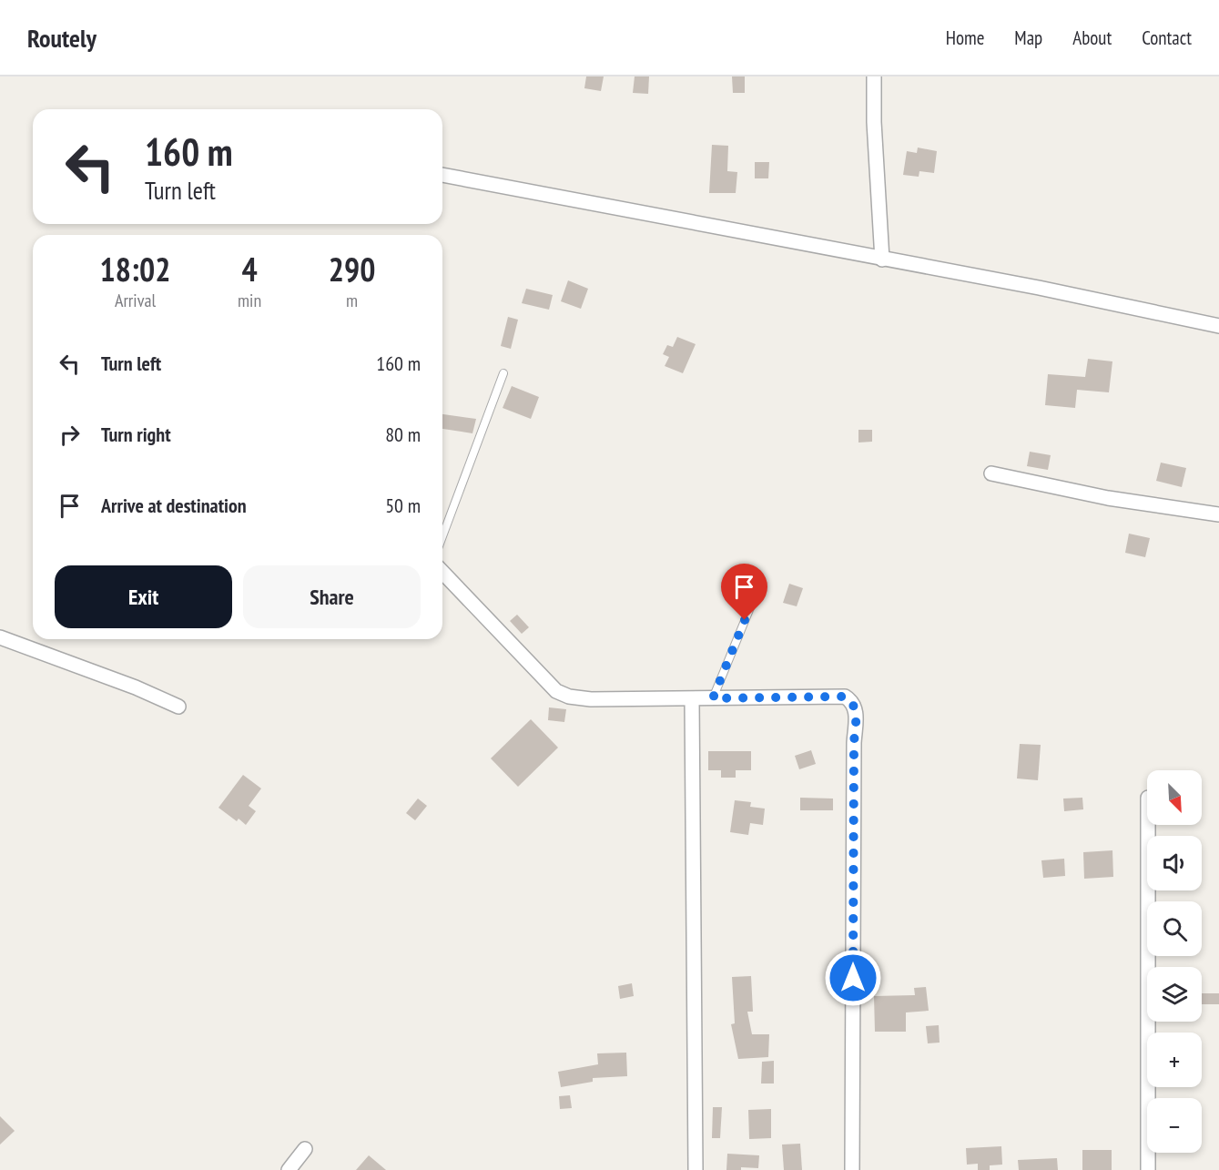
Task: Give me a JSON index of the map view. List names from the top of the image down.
{
  "north": "bottom right",
  "page": {
    "header": "Routely",
    "nav": [
      "Home",
      "Map",
      "About",
      "Contact"
    ],
    "turn": ["160 m", "Turn left"],
    "eta": [
      "18:02",
      "Arrival",
      "4",
      "min",
      "290",
      "m"
    ],
    "list": [
      {
        "name": "Turn left",
        "value": "160 m"
      },
      {
        "name": "Turn right",
        "value": "80 m"
      },
      {
        "name": "Arrive at destination",
        "value": "50 m"
      }
    ],
    "buttons": ["Exit", "Share"],
    "map_buttons": ["+", "−"]
  }
}
